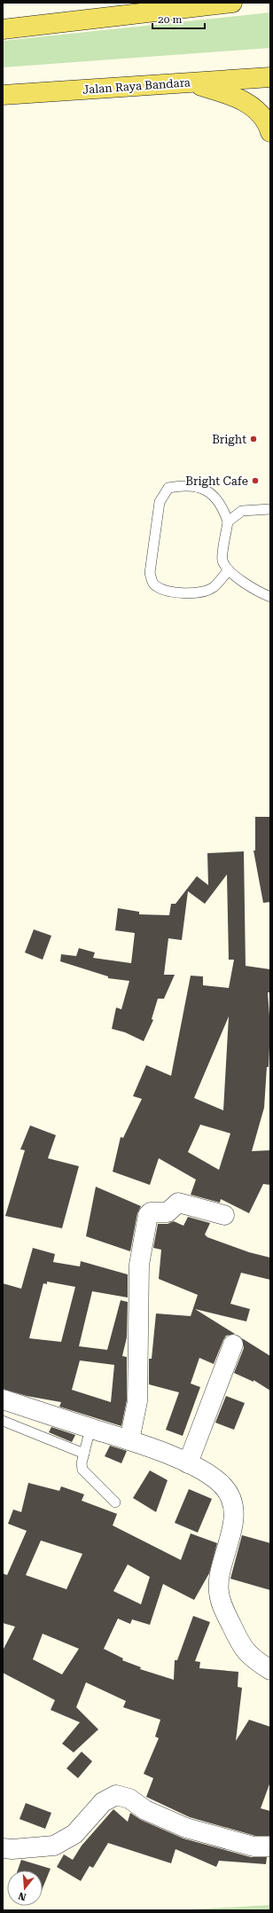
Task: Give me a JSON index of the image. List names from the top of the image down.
{
  "streets": {
    "main road": ["Jalan Raya Bandara"]
  },
  "places": ["Bright", "Bright Cafe"],
  "scale_bar": "20 m",
  "north": "bottom"
}
